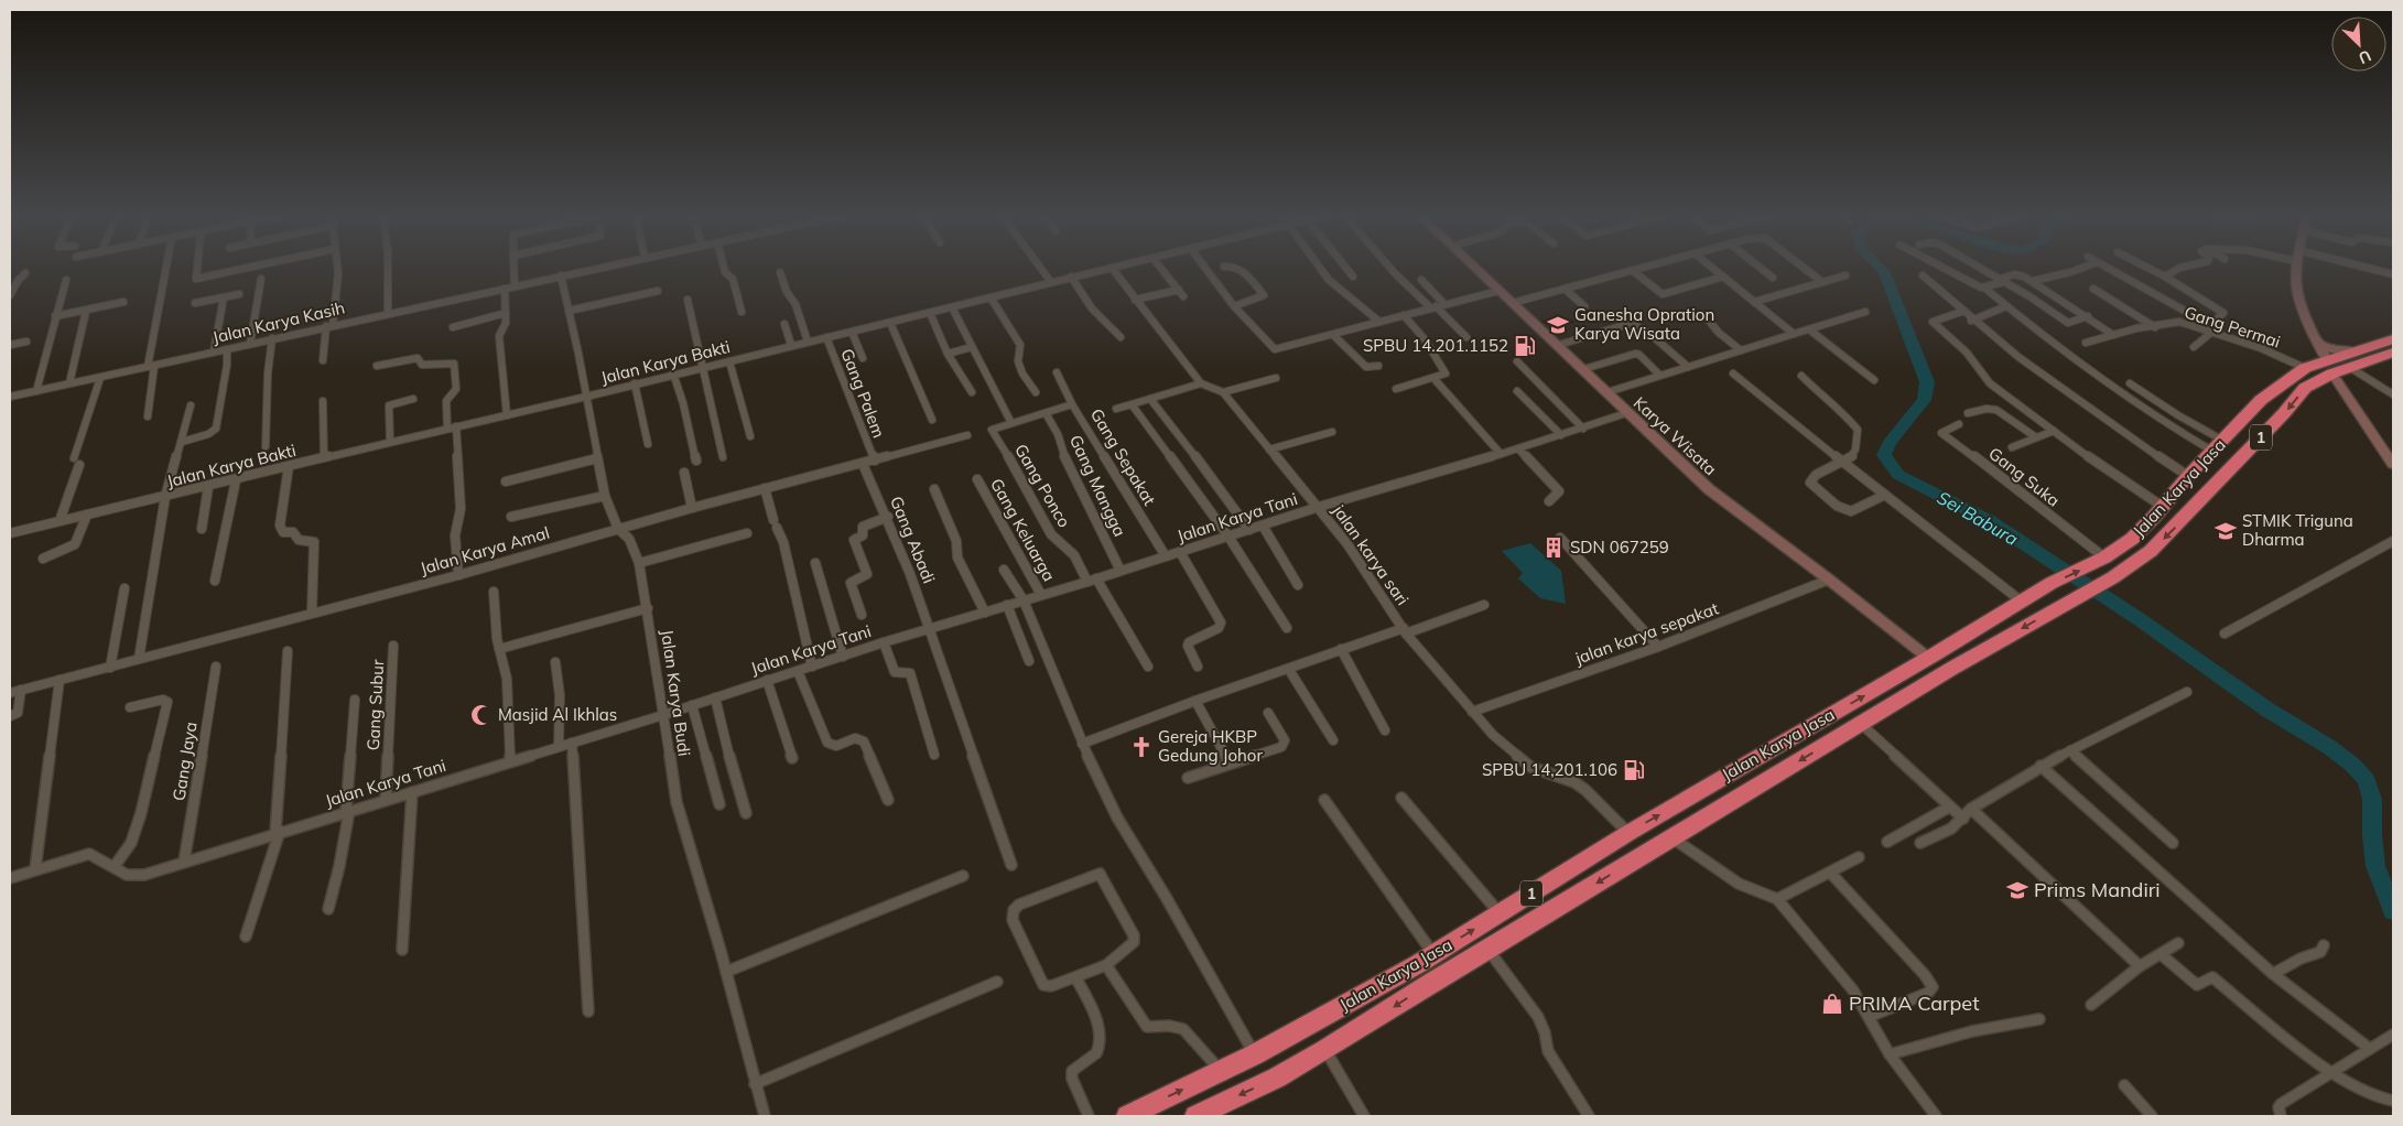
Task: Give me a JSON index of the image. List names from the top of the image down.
{
  "streets": {
    "highway": ["1", "Jalan Karya Jasa"],
    "street": [
      "Jalan Karya Kasih",
      "Gang Permai",
      "Jalan Karya Bakti",
      "Gang Palem",
      "Karya Wisata",
      "Gang Sepakat",
      "Gang Suka",
      "Gang Ponco",
      "Gang Mangga",
      "Jalan Karya Tani",
      "Gang Keluarga",
      "Gang Abadi",
      "Jalan Karya Amal",
      "jalan karya sari",
      "jalan karya sepakat",
      "Jalan Karya Budi",
      "Gang Subur",
      "Gang Jaya"
    ]
  },
  "crossings": [
    ["Jalan Karya Kasih", "Jalan Karya Budi"],
    ["Gang Permai", "Jalan Karya Jasa"],
    ["Jalan Karya Bakti", "Gang Palem"],
    ["Jalan Karya Bakti", "jalan karya sari"],
    ["Jalan Karya Bakti", "Jalan Karya Budi"],
    ["Gang Palem", "Jalan Karya Amal"],
    ["Karya Wisata", "Jalan Karya Jasa"],
    ["Karya Wisata", "Jalan Karya Tani"],
    ["Karya Wisata", "jalan karya sepakat"],
    ["1", "Jalan Karya Jasa"],
    ["Gang Sepakat", "Jalan Karya Tani"],
    ["Gang Suka", "Jalan Karya Jasa"],
    ["Gang Ponco", "Jalan Karya Tani"],
    ["Gang Mangga", "Jalan Karya Tani"],
    ["Jalan Karya Jasa", "jalan karya sari"],
    ["Jalan Karya Tani", "Gang Keluarga"],
    ["Jalan Karya Tani", "Gang Abadi"],
    ["Jalan Karya Tani", "jalan karya sari"],
    ["Jalan Karya Tani", "Jalan Karya Budi"],
    ["Jalan Karya Tani", "Gang Subur"],
    ["Jalan Karya Tani", "Gang Jaya"],
    ["Gang Abadi", "Jalan Karya Amal"],
    ["Jalan Karya Amal", "Jalan Karya Budi"],
    ["jalan karya sari", "jalan karya sepakat"]
  ],
  "water": ["Sei Babura"],
  "places": {
    "school or university": ["Ganesha Opration Karya Wisata", "STMIK Triguna Dharma", "Prims Mandiri"],
    "fuel station": ["SPBU 14.201.1152", "SPBU 14,201.106"],
    "building": ["SDN 067259"],
    "mosque": ["Masjid Al Ikhlas"],
    "church": ["Gereja HKBP Gedung Johor"],
    "shop": ["PRIMA Carpet"]
  },
  "north": "bottom right"
}
